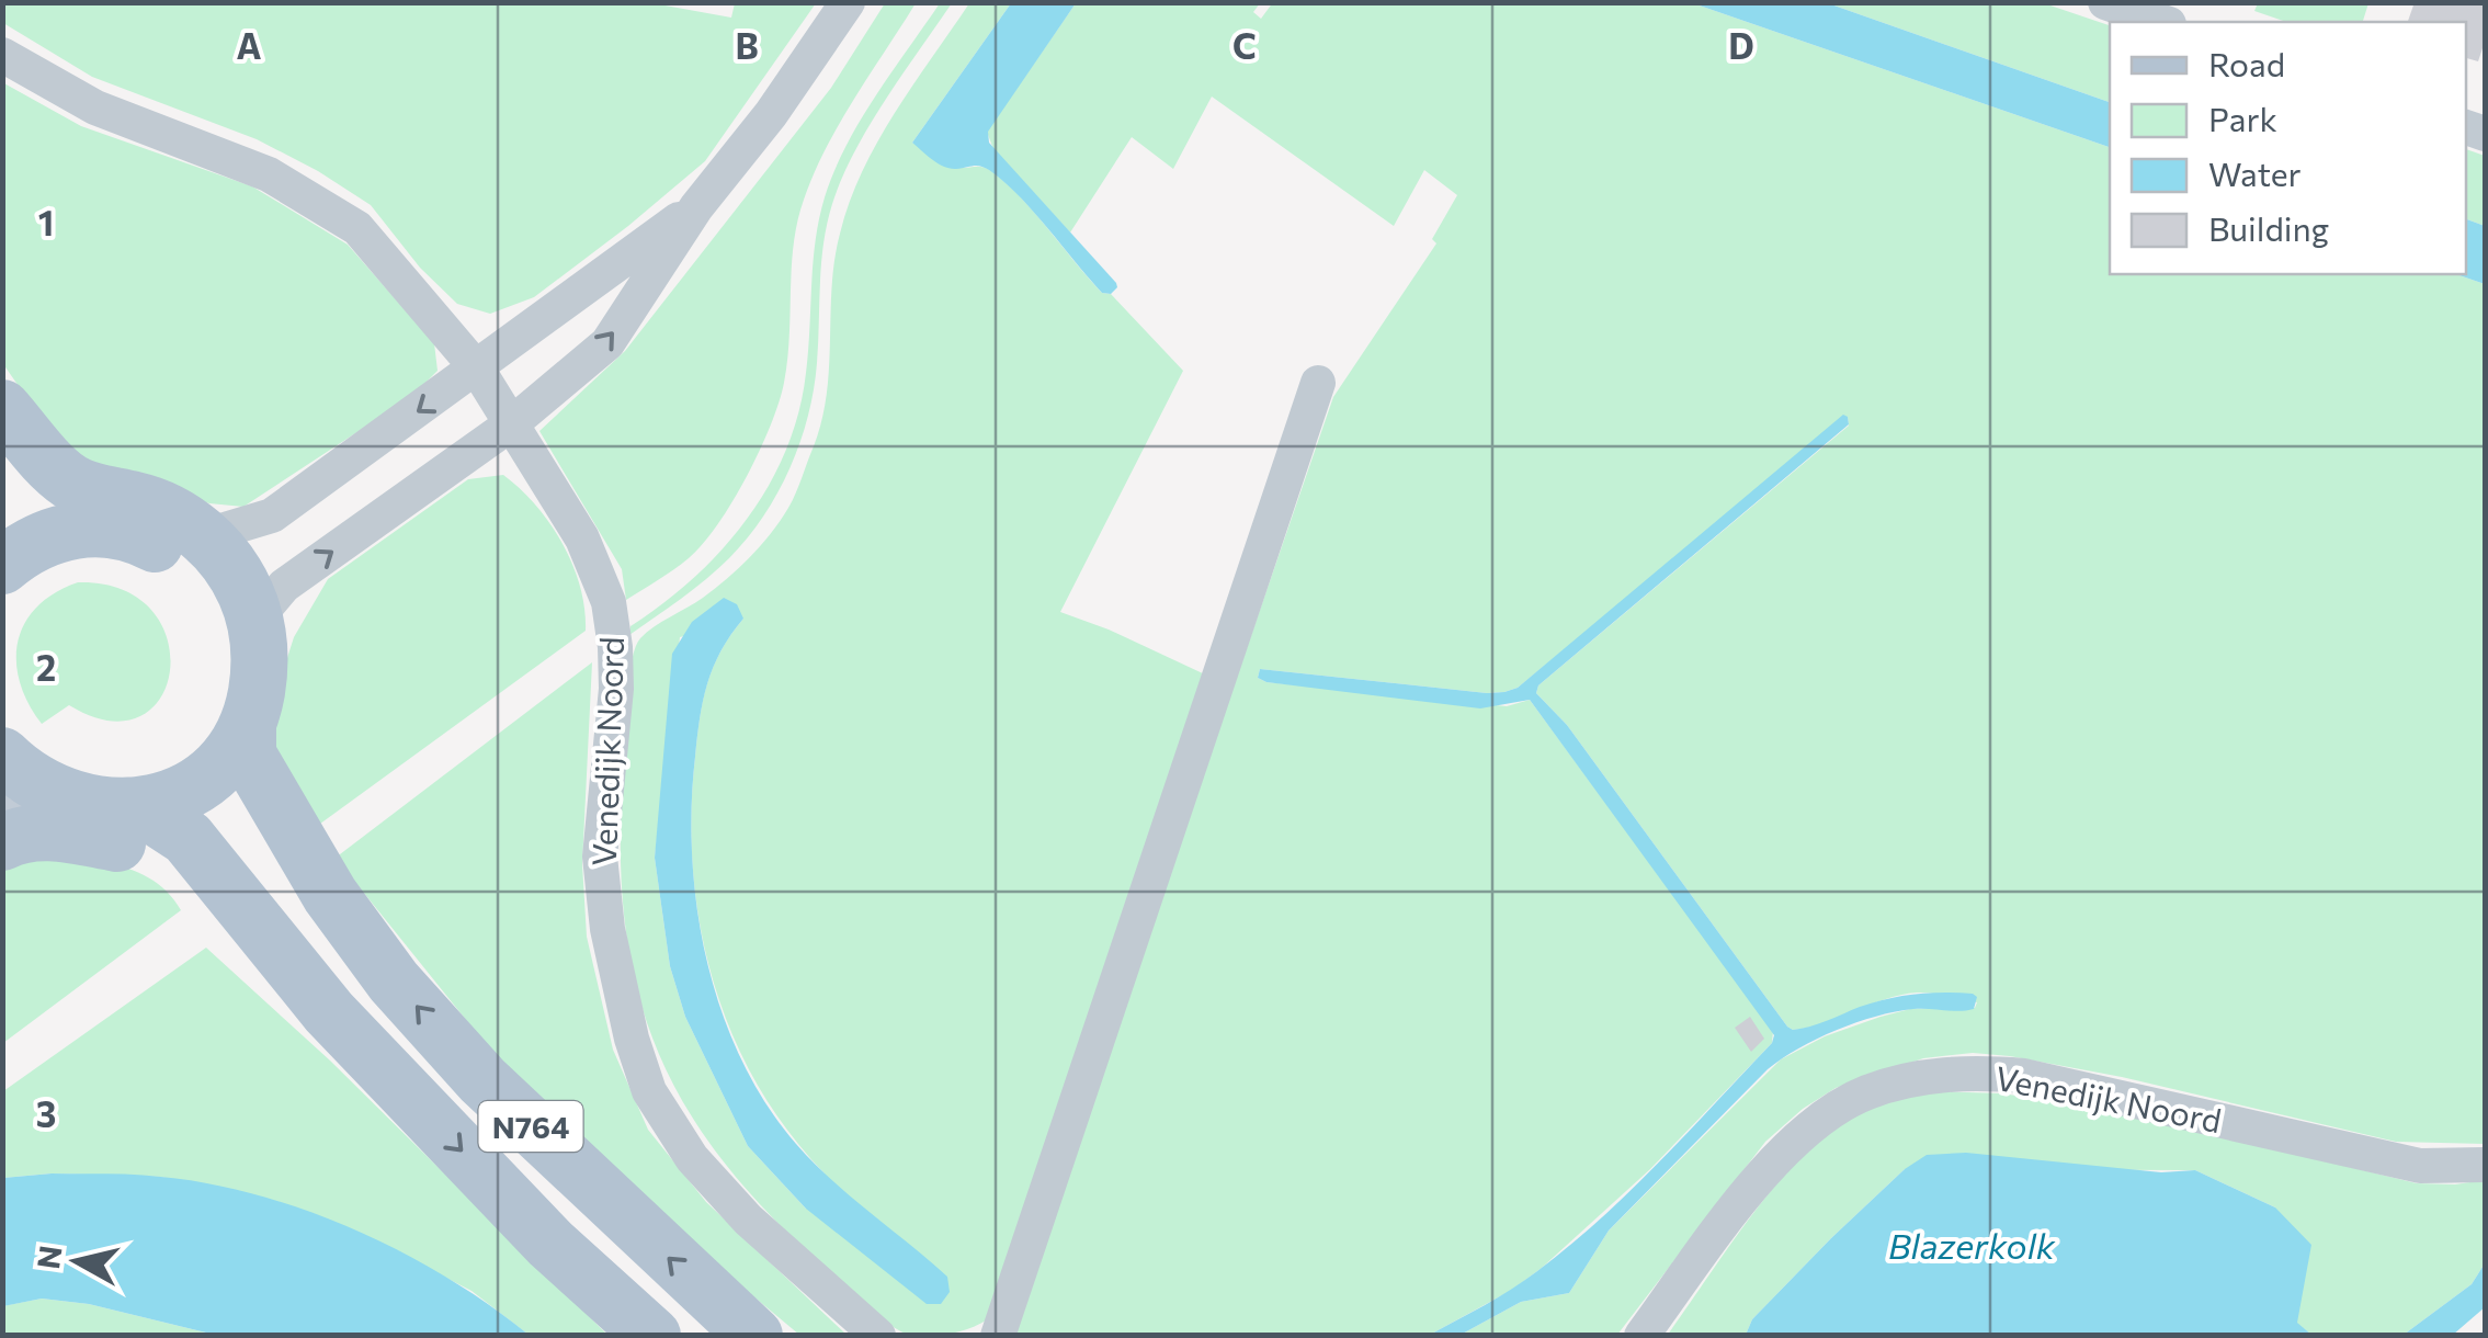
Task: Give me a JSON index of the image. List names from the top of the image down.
{
  "streets": {
    "main road": ["N764"],
    "street": ["Venedijk Noord"]
  },
  "water": ["Blazerkolk"],
  "legend": [
    "Road",
    "Park",
    "Water",
    "Building"
  ],
  "north": "left",
  "grid": {
    "columns": [
      "A",
      "B",
      "C",
      "D"
    ],
    "rows": ["1", "2", "3"]
  }
}
